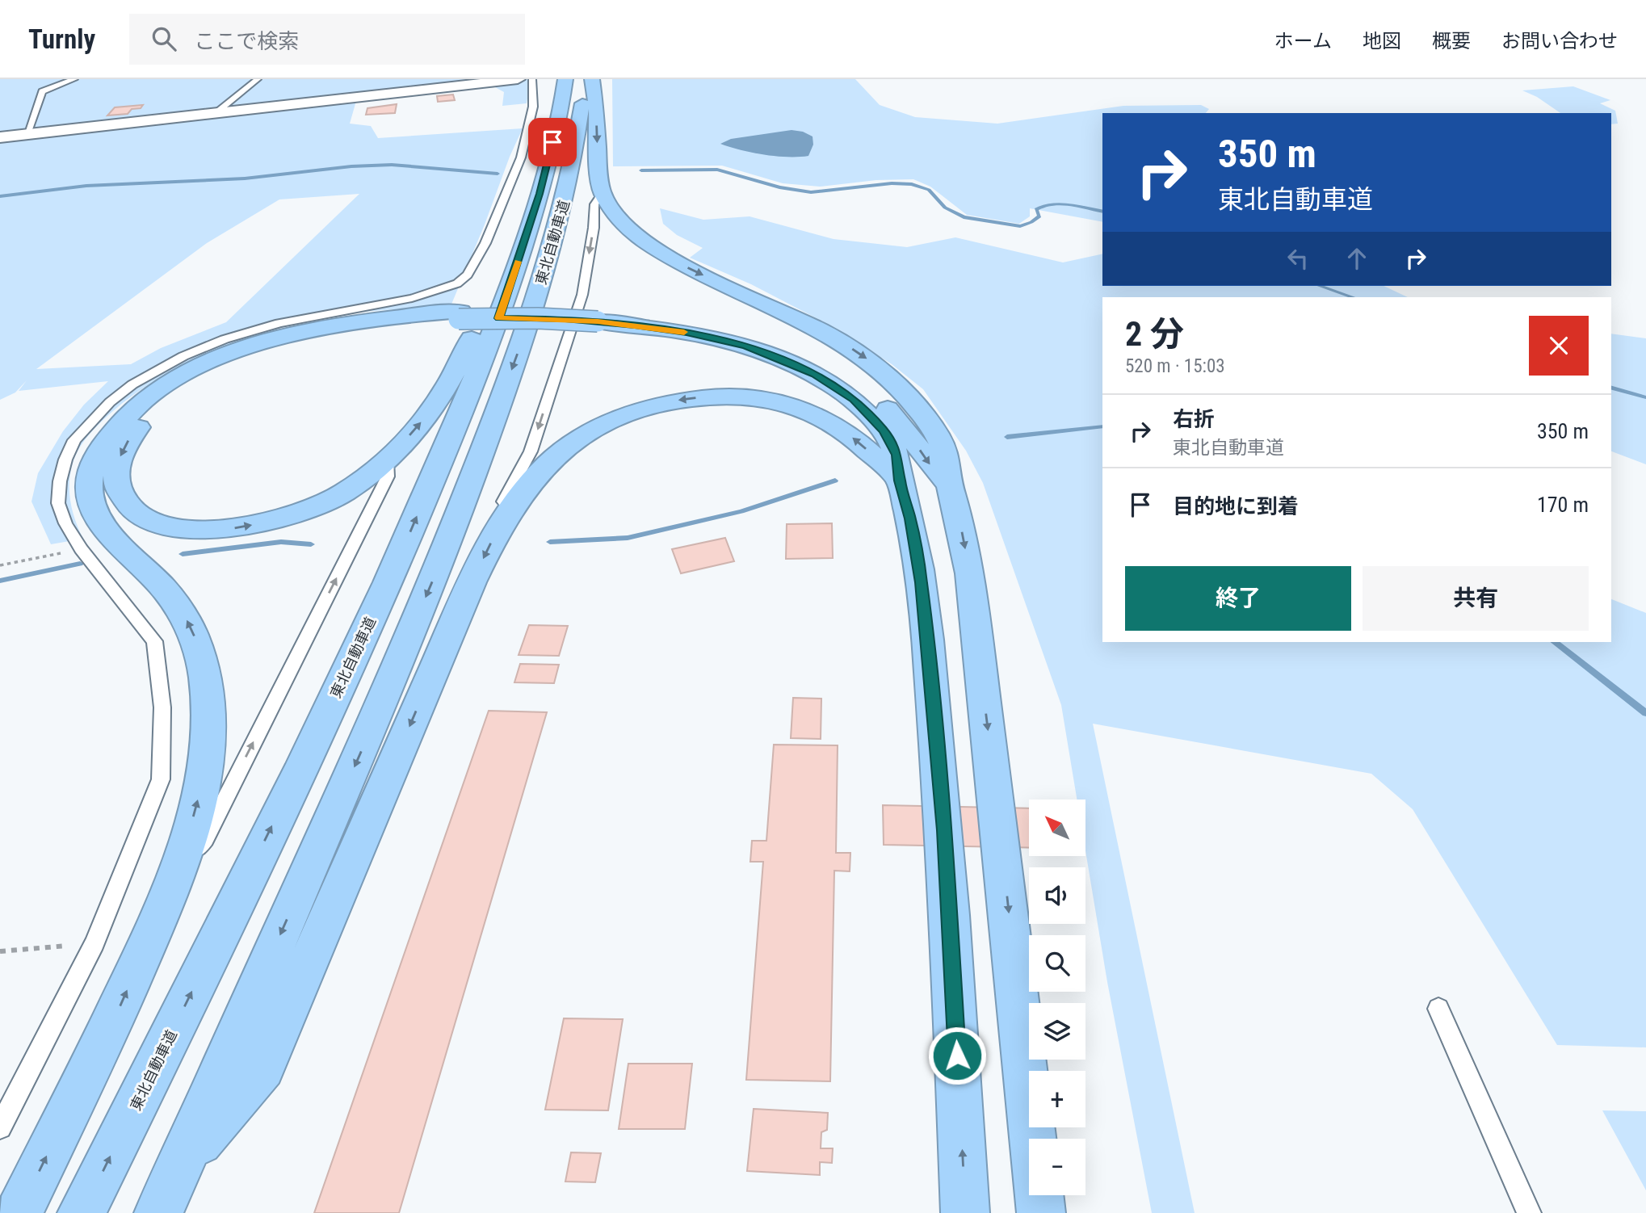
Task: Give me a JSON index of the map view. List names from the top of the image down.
{
  "streets": {
    "highway": ["東北自動車道"]
  },
  "north": "top left",
  "page": {
    "header": "Turnly",
    "search": "ここで検索",
    "nav": [
      "ホーム",
      "地図",
      "概要",
      "お問い合わせ"
    ],
    "turn": ["350 m", "東北自動車道"],
    "heading": ["2 分", "520 m · 15:03"],
    "list": [
      {
        "name": "右折",
        "note": "東北自動車道",
        "value": "350 m"
      },
      {
        "name": "目的地に到着",
        "value": "170 m"
      }
    ],
    "buttons": ["終了", "共有"],
    "map_buttons": ["+", "−"]
  }
}
